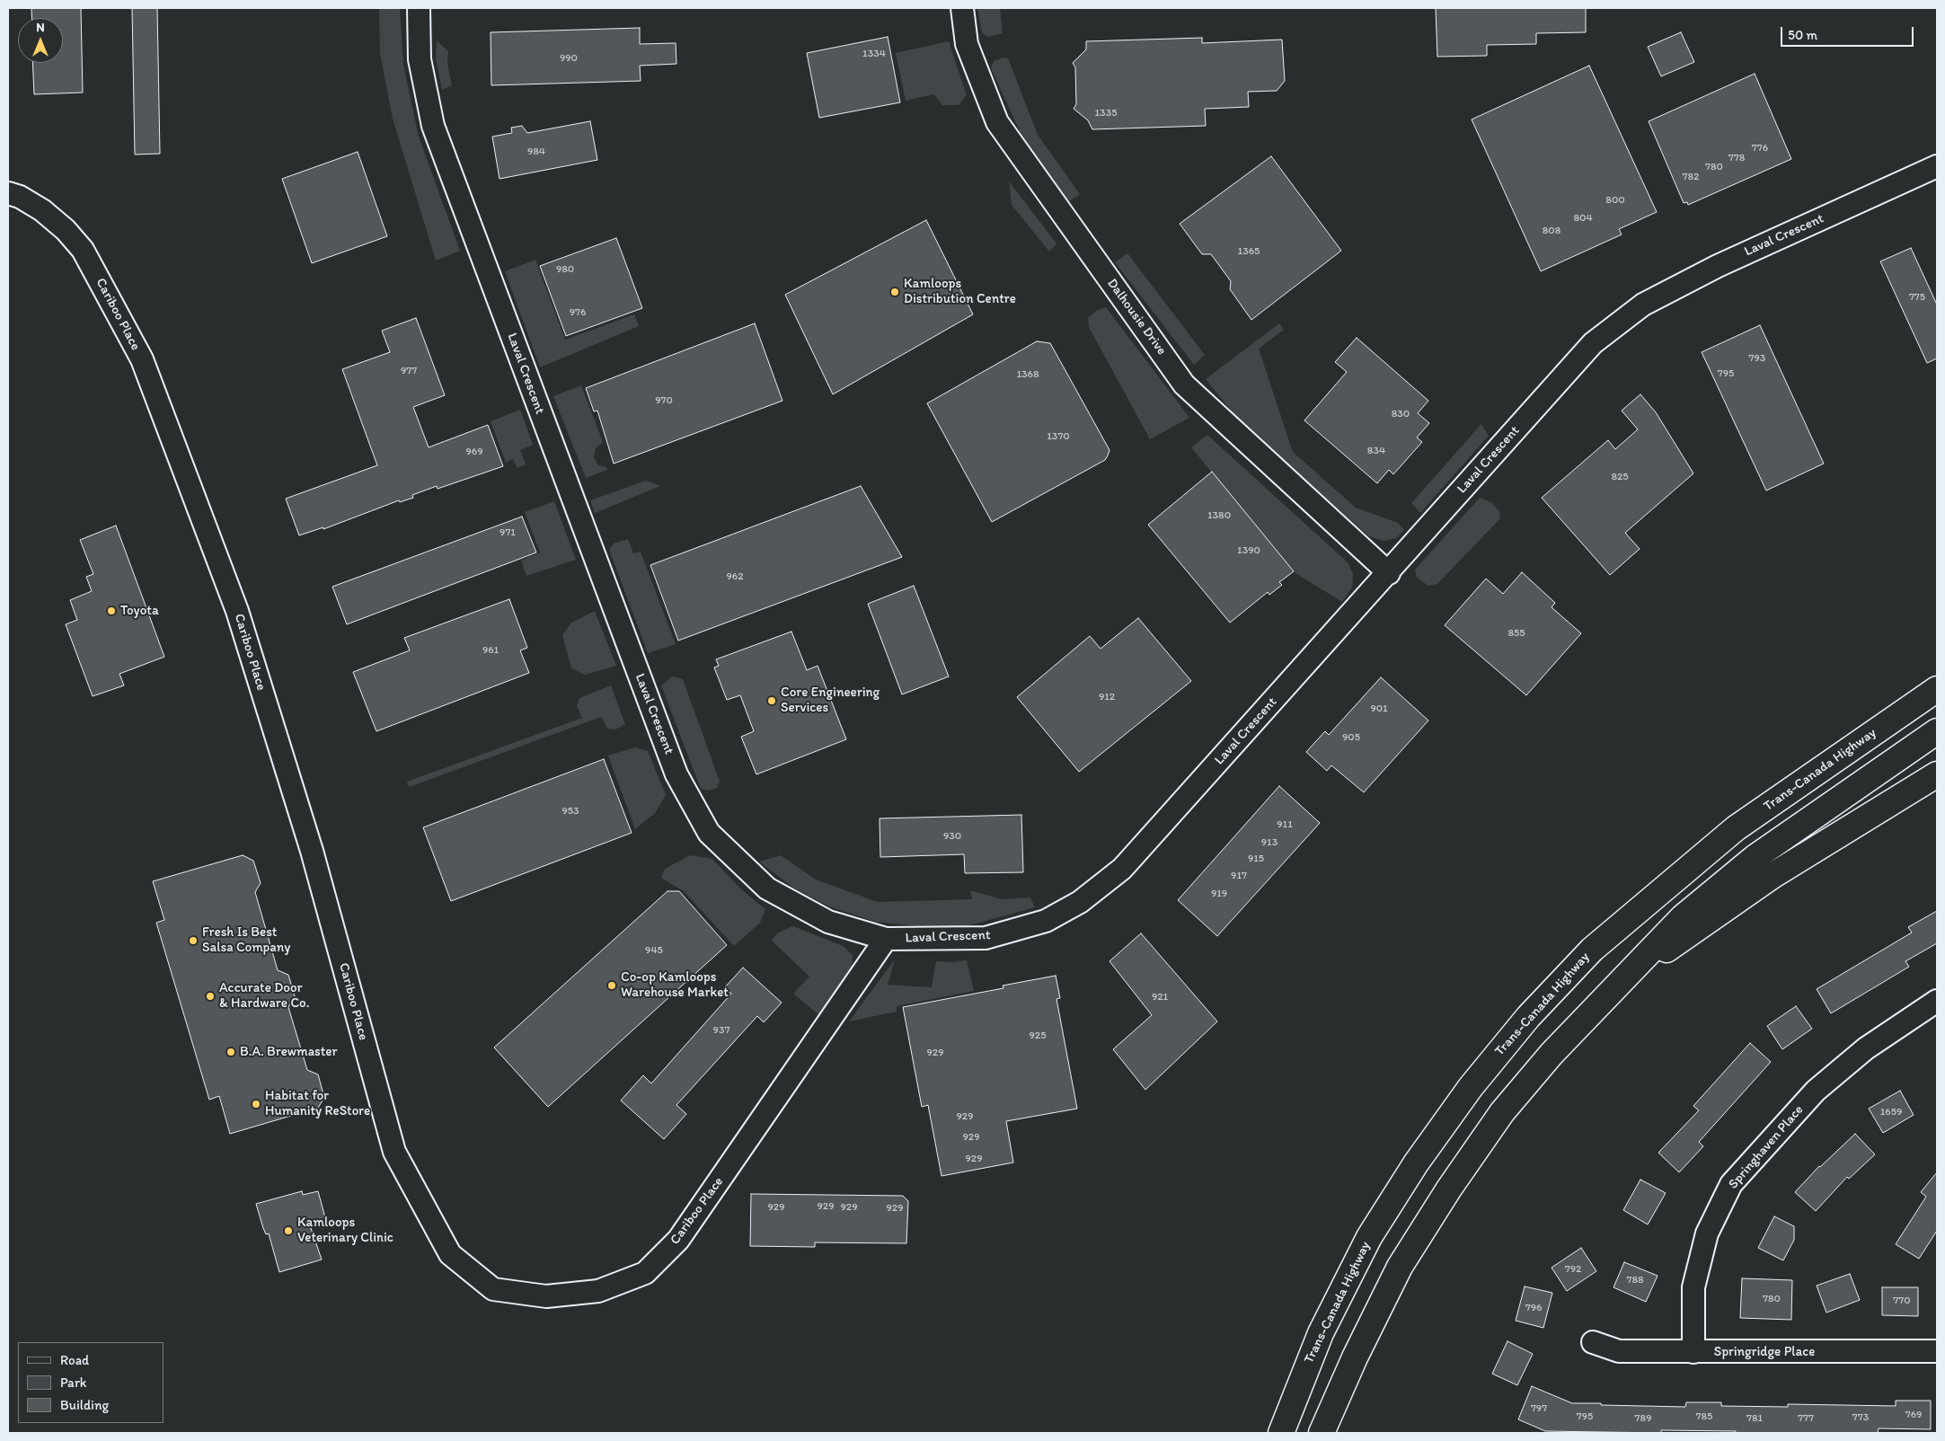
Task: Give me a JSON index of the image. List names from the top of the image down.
{
  "streets": {
    "highway": ["Trans-Canada Highway"],
    "street": [
      "Laval Crescent",
      "Cariboo Place",
      "Dalhousie Drive",
      "Springhaven Place",
      "Springridge Place"
    ]
  },
  "crossings": [
    ["Laval Crescent", "Cariboo Place"],
    ["Laval Crescent", "Dalhousie Drive"],
    ["Springhaven Place", "Springridge Place"]
  ],
  "places": [
    "Kamloops Distribution Centre",
    "Toyota",
    "Core Engineering Services",
    "Fresh Is Best Salsa Company",
    "Co-op Kamloops Warehouse Market",
    "Accurate Door & Hardware Co.",
    "B.A. Brewmaster",
    "Habitat for Humanity ReStore",
    "Kamloops Veterinary Clinic"
  ],
  "house_numbers": [
    "1334",
    "990",
    "1335",
    "776",
    "984",
    "778",
    "780",
    "782",
    "800",
    "804",
    "808",
    "1365",
    "980",
    "775",
    "976",
    "793",
    "977",
    "795",
    "1368",
    "970",
    "830",
    "1370",
    "834",
    "969",
    "825",
    "1380",
    "971",
    "1390",
    "962",
    "855",
    "961",
    "912",
    "901",
    "905",
    "953",
    "911",
    "930",
    "913",
    "915",
    "917",
    "919",
    "945",
    "921",
    "937",
    "925",
    "929",
    "1659",
    "929",
    "929",
    "929",
    "929",
    "929",
    "929",
    "929",
    "792",
    "788",
    "780",
    "770",
    "796",
    "797",
    "769",
    "795",
    "785",
    "773",
    "789",
    "781",
    "777"
  ],
  "legend": ["Road", "Park", "Building"],
  "scale_bar": "50 m",
  "north": "top"
}
